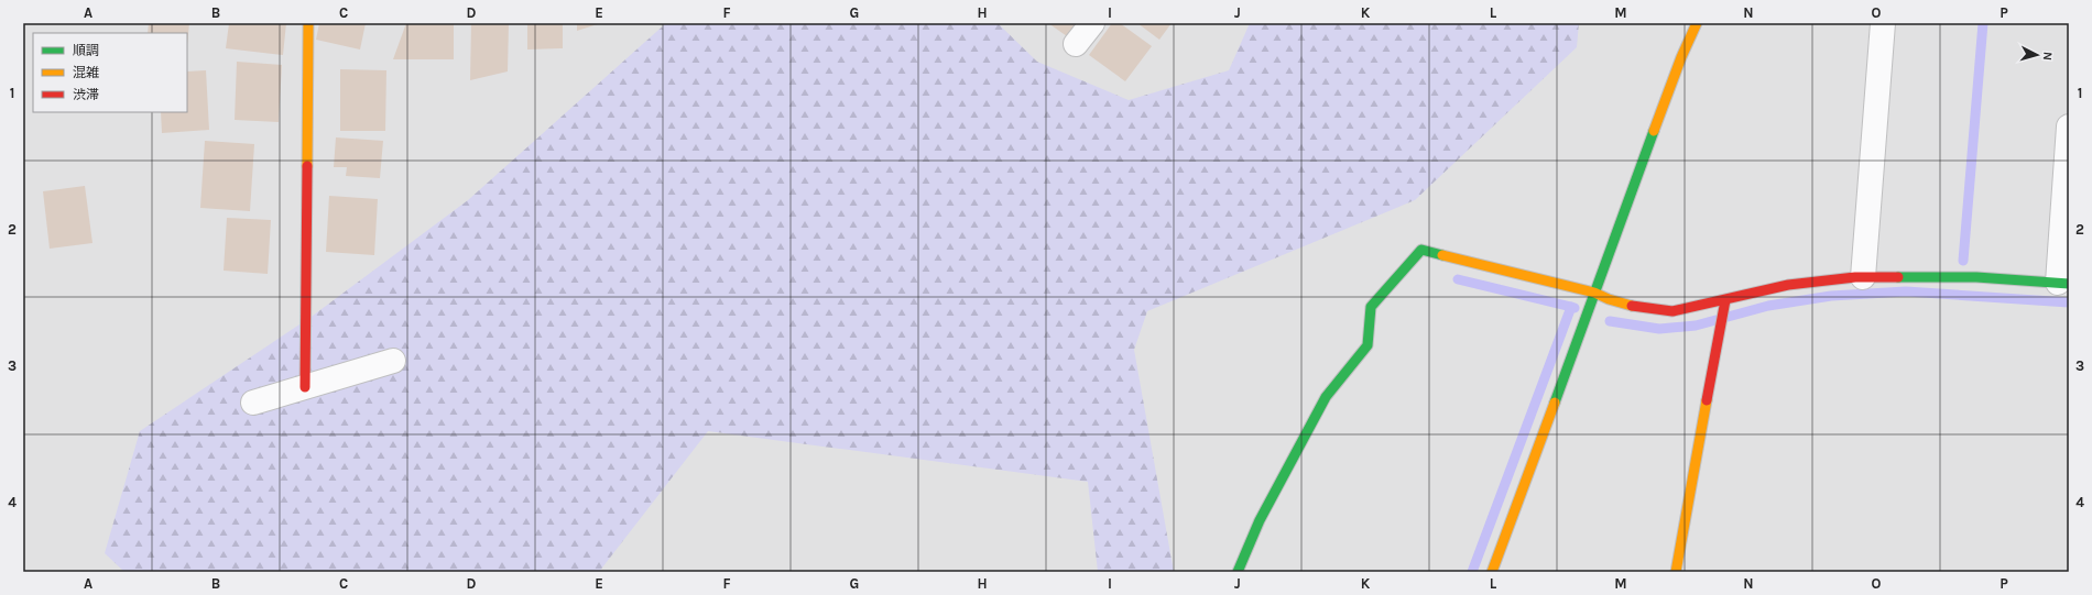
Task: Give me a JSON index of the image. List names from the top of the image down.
{
  "legend": ["順調", "混雑", "渋滞"],
  "north": "right",
  "grid": {
    "columns": [
      "A",
      "B",
      "C",
      "D",
      "E",
      "F",
      "G",
      "H",
      "I",
      "J",
      "K",
      "L",
      "M",
      "N",
      "O",
      "P"
    ],
    "rows": [
      "1",
      "2",
      "3",
      "4"
    ]
  }
}
